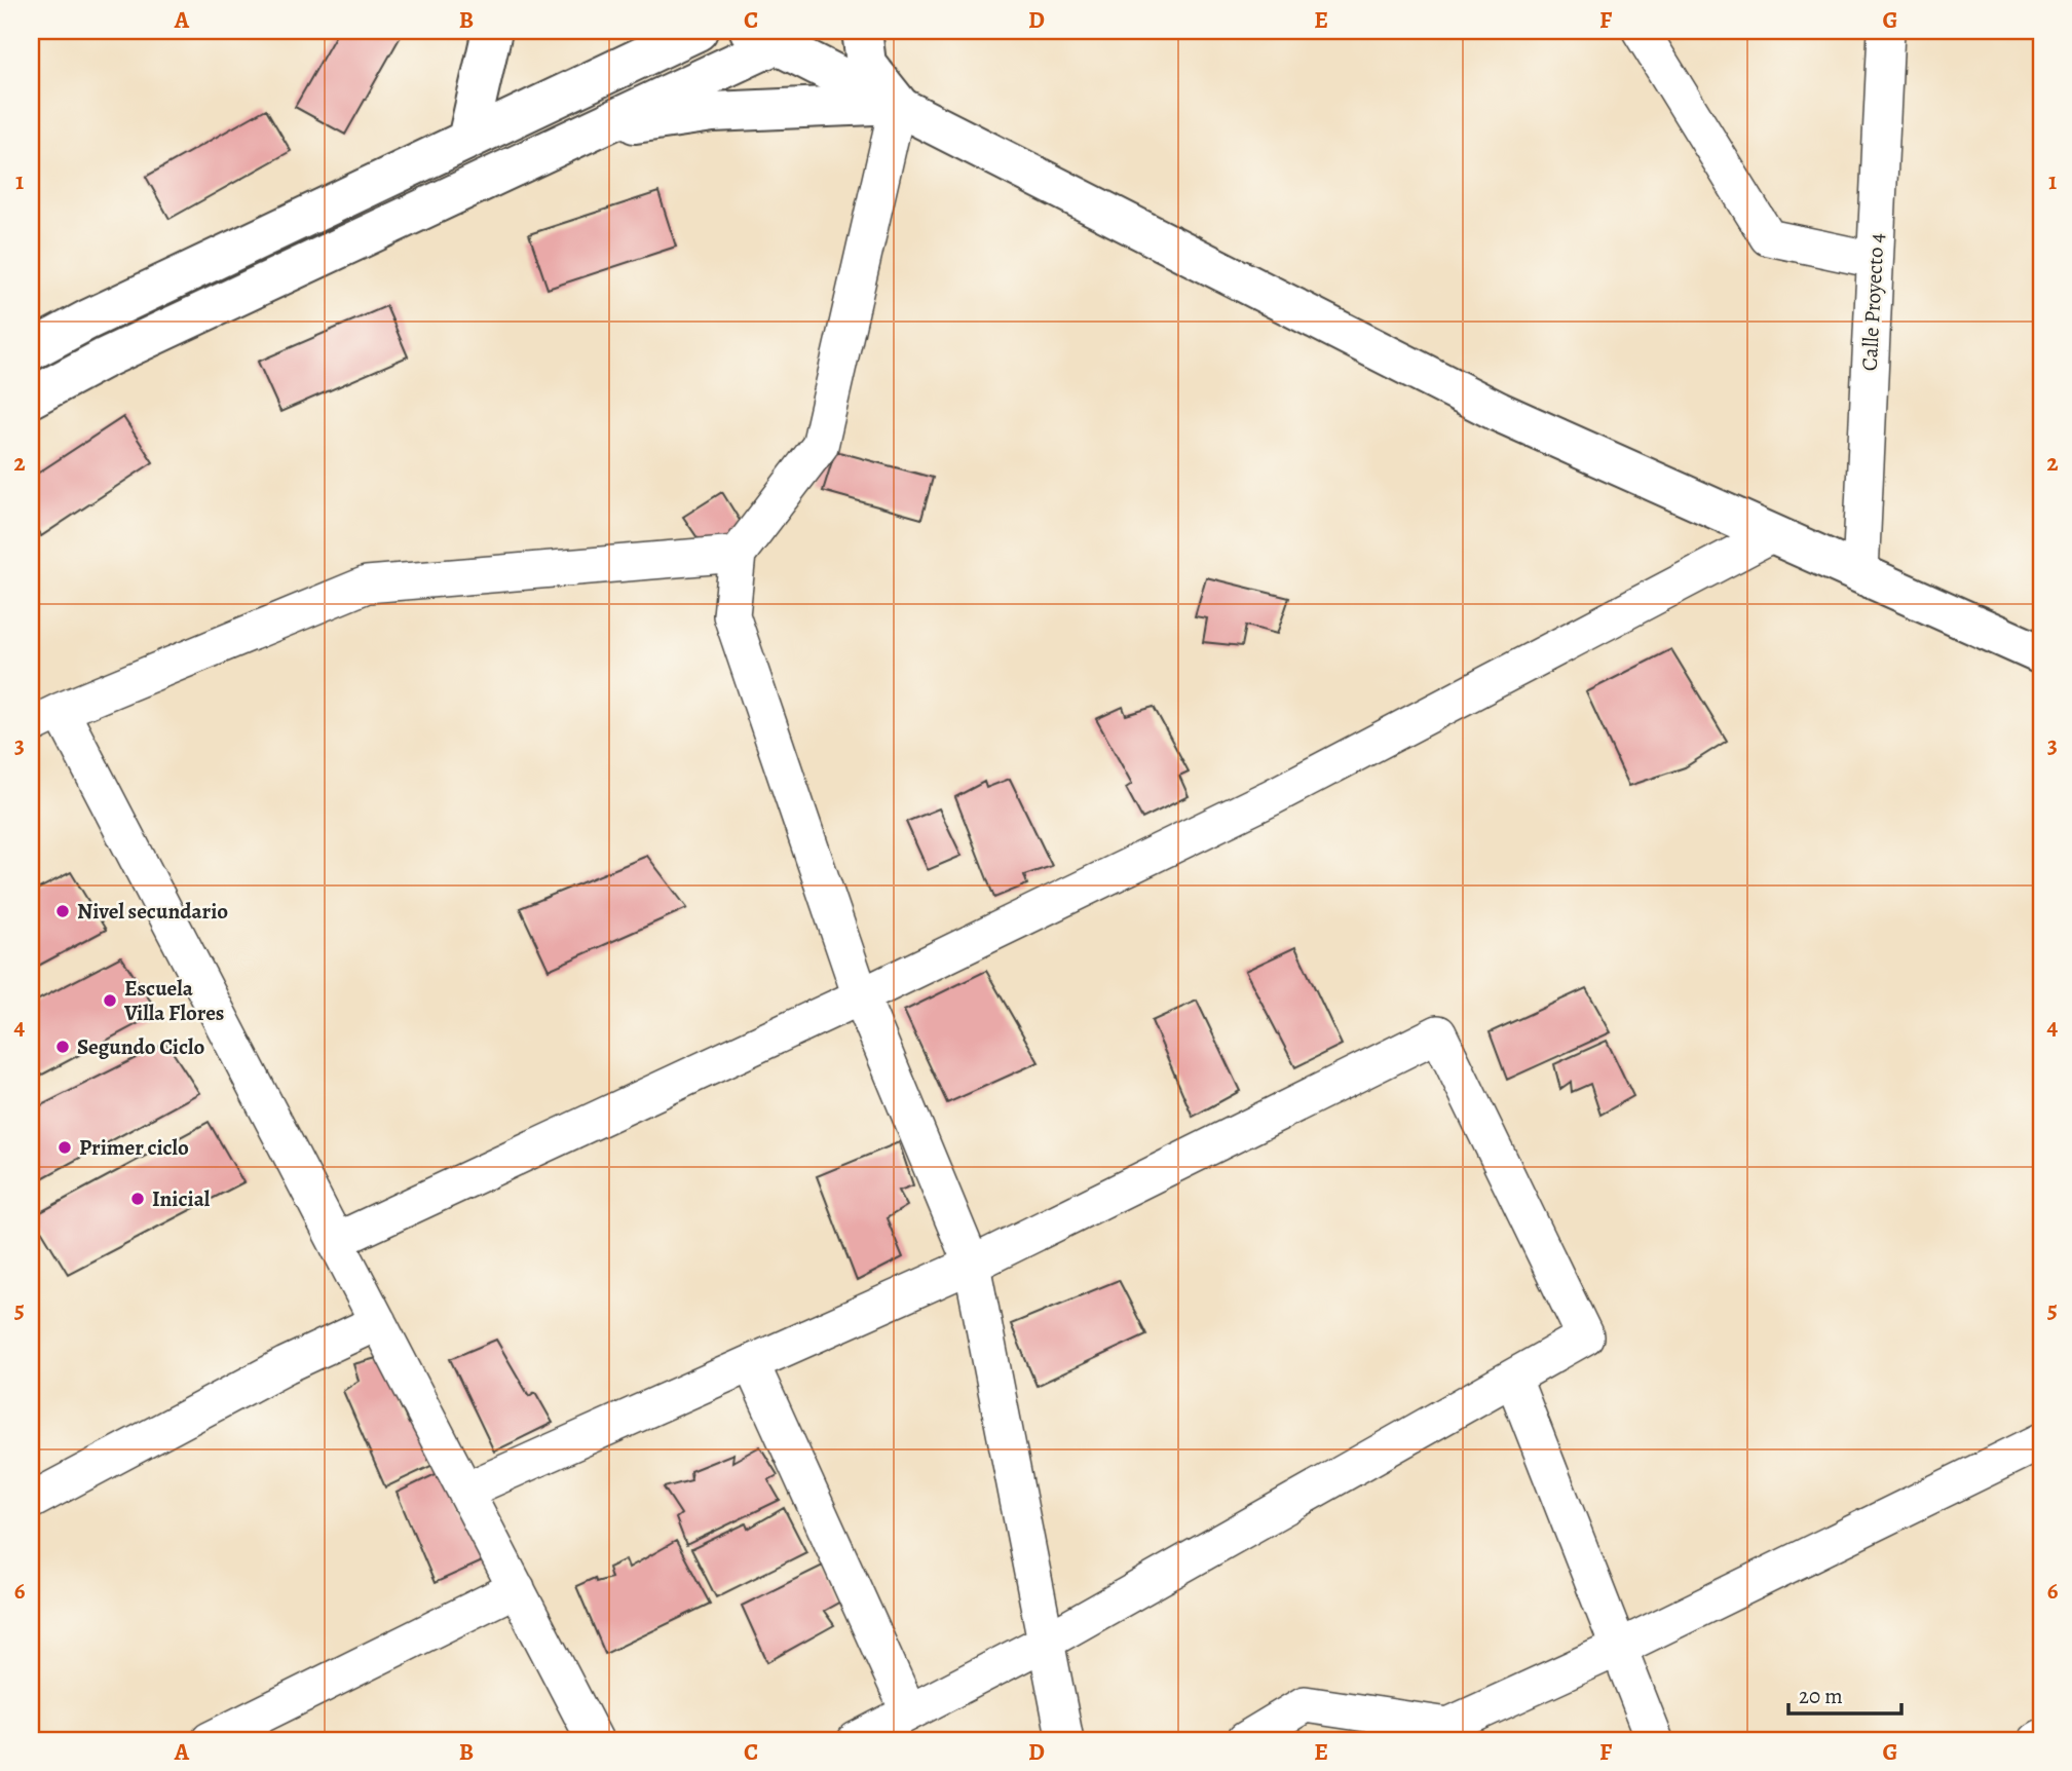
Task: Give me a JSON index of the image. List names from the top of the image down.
{
  "streets": {
    "street": ["Calle Proyecto 4"]
  },
  "places": [
    "Nivel secundario",
    "Escuela Villa Flores",
    "Segundo Ciclo",
    "Primer ciclo",
    "Inicial"
  ],
  "scale_bar": "20 m",
  "grid": {
    "columns": [
      "A",
      "B",
      "C",
      "D",
      "E",
      "F",
      "G"
    ],
    "rows": [
      "1",
      "2",
      "3",
      "4",
      "5",
      "6"
    ]
  }
}
